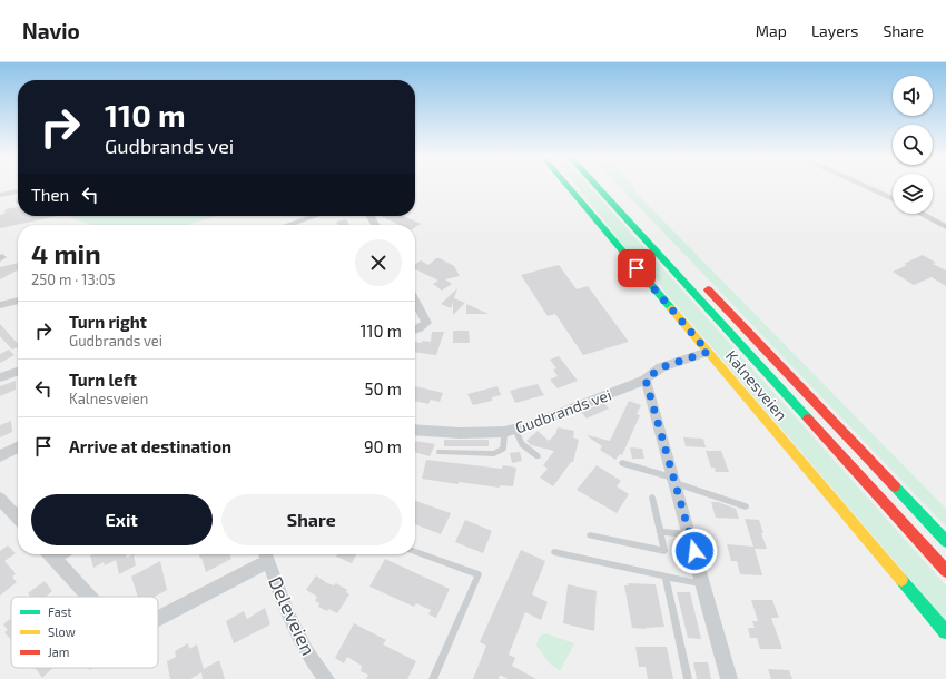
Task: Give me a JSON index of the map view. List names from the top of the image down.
{
  "streets": {
    "main road": ["Kalnesveien"],
    "street": ["Gudbrands vei", "Deleveien"]
  },
  "crossings": [
    ["Kalnesveien", "Gudbrands vei"]
  ],
  "legend": ["Fast", "Slow", "Jam"],
  "page": {
    "header": "Navio",
    "nav": ["Map", "Layers", "Share"],
    "turn": ["110 m", "Gudbrands vei"],
    "then": "Then",
    "heading": ["4 min", "250 m · 13:05"],
    "list": [
      {
        "name": "Turn right",
        "note": "Gudbrands vei",
        "value": "110 m"
      },
      {
        "name": "Turn left",
        "note": "Kalnesveien",
        "value": "50 m"
      },
      {
        "name": "Arrive at destination",
        "value": "90 m"
      }
    ],
    "buttons": ["Exit", "Share"]
  }
}
